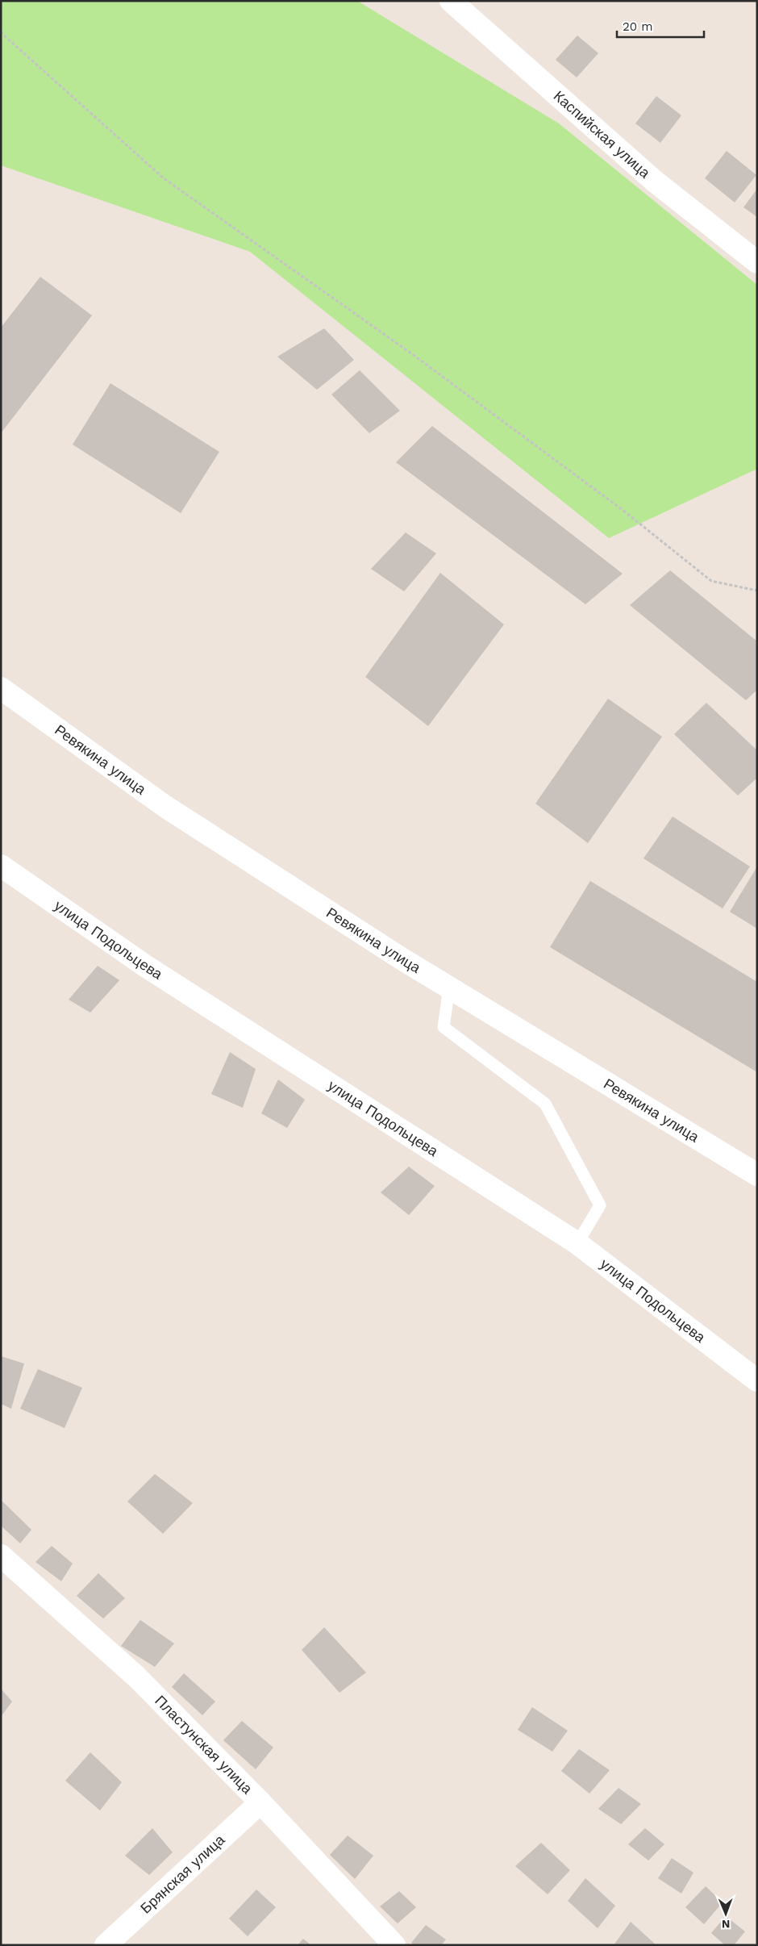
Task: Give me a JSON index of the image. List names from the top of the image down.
{
  "streets": {
    "street": [
      "Каспийская улица",
      "Ревякина улица",
      "улица Подольцева",
      "Пластунская улица",
      "Брянская улица"
    ]
  },
  "crossings": [
    ["Пластунская улица", "Брянская улица"]
  ],
  "scale_bar": "20 m",
  "north": "bottom"
}
